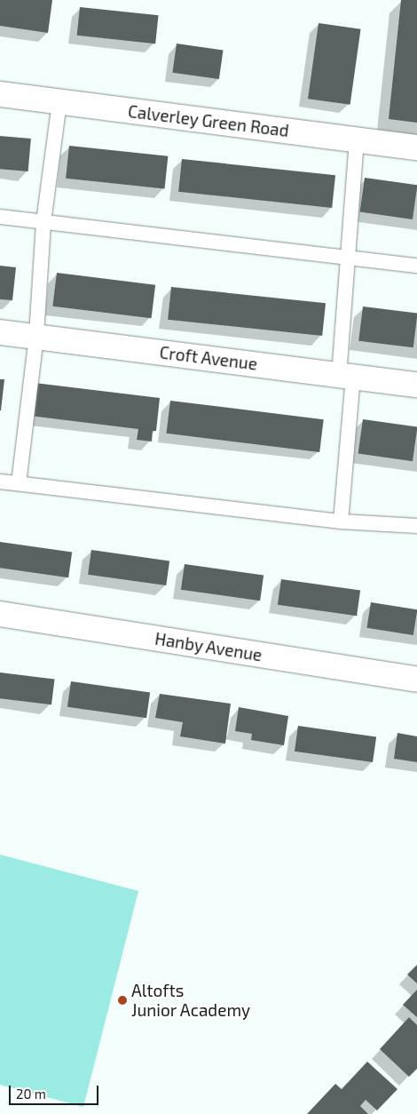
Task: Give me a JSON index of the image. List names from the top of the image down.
{
  "streets": {
    "street": ["Calverley Green Road", "Croft Avenue", "Hanby Avenue"]
  },
  "places": ["Altofts Junior Academy"],
  "scale_bar": "20 m"
}
